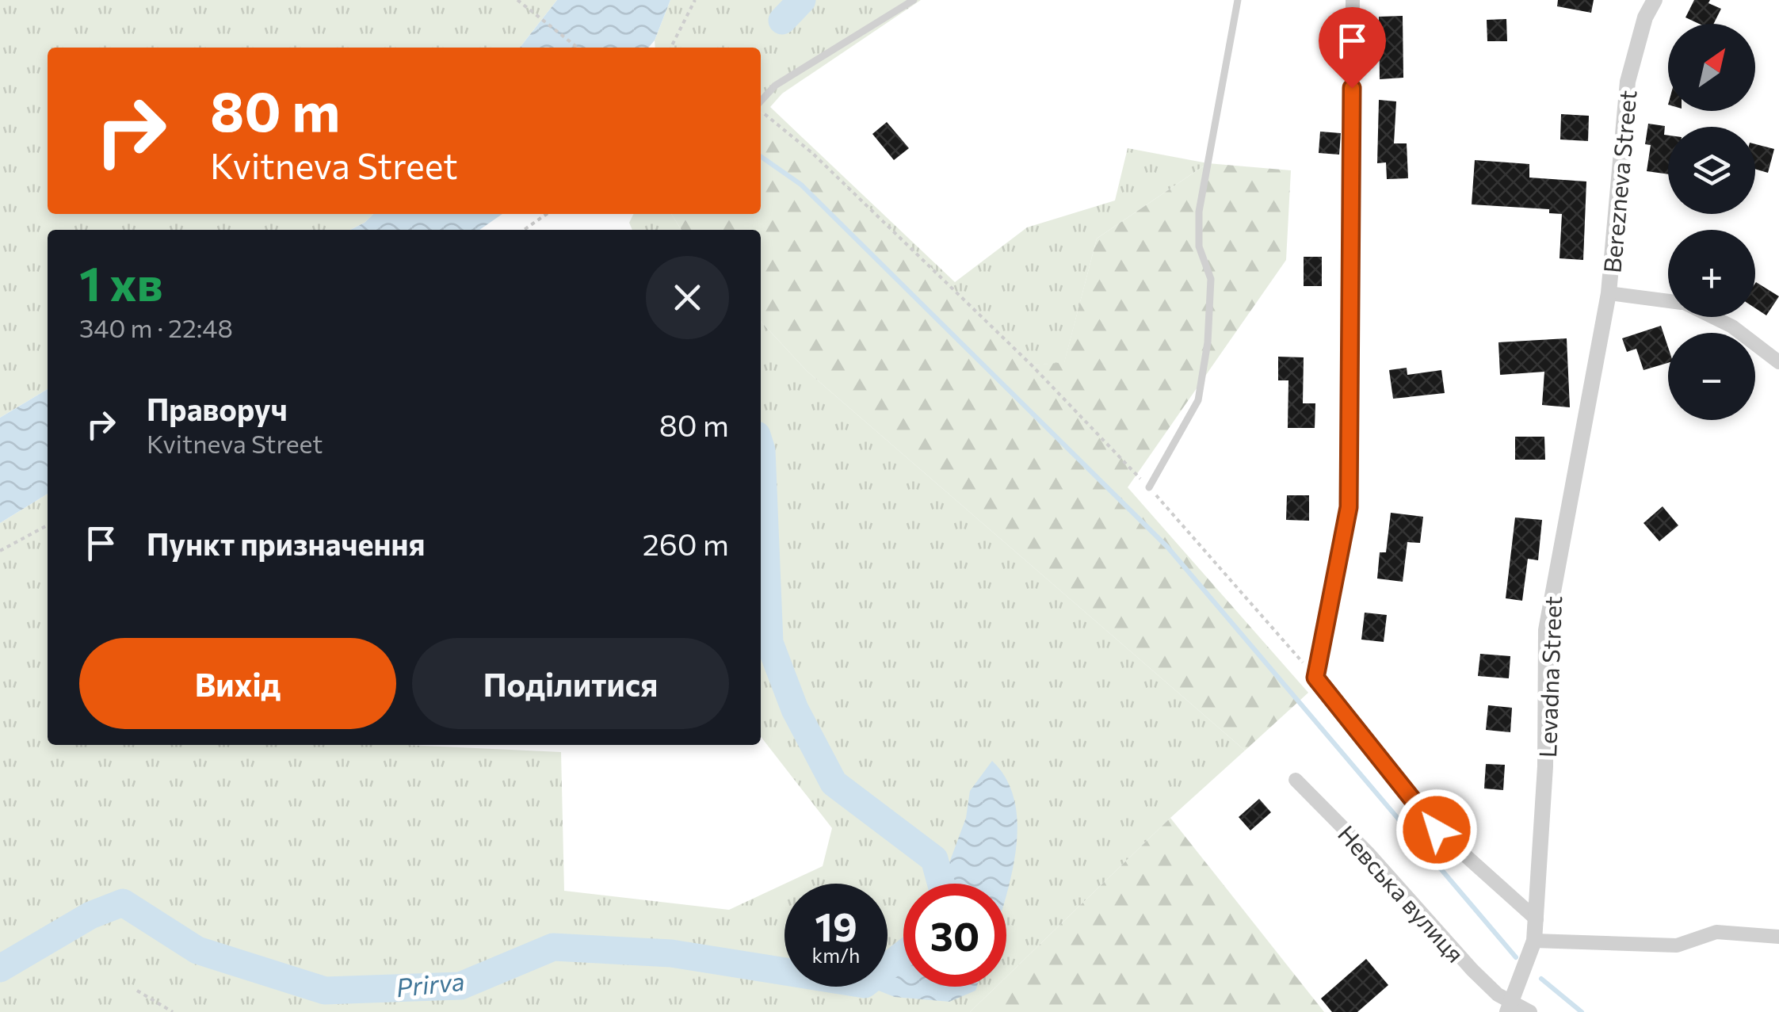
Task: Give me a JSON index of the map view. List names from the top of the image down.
{
  "streets": {
    "street": ["Berezneva Street", "Levadna Street", "Невська вулиця"]
  },
  "crossings": [
    ["Berezneva Street", "Levadna Street"],
    ["Levadna Street", "Невська вулиця"]
  ],
  "water": ["Prirva"],
  "north": "top right",
  "page": {
    "map_buttons": ["+", "−"],
    "turn": ["80 m", "Kvitneva Street"],
    "heading": ["1 хв", "340 m · 22:48"],
    "list": [
      {
        "name": "Праворуч",
        "note": "Kvitneva Street",
        "value": "80 m"
      },
      {
        "name": "Пункт призначення",
        "value": "260 m"
      }
    ],
    "buttons": ["Вихід", "Поділитися"],
    "speed": "19 km/h",
    "limit": "30"
  }
}
